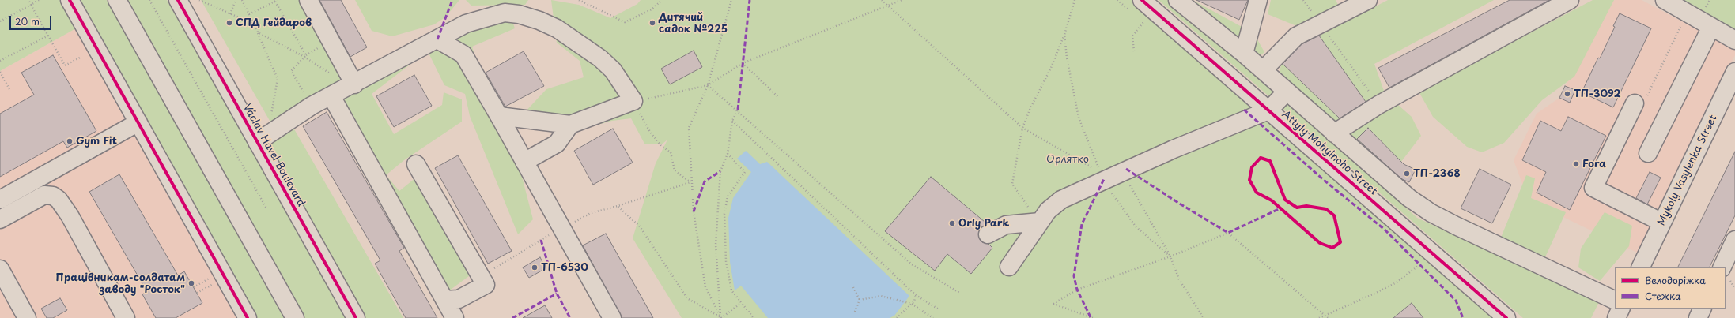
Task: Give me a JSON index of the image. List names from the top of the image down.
{
  "streets": {
    "street": ["Attyly Mohylnoho Street", "Václav Havel Boulevard", "Mykoly Vasylenka Street"]
  },
  "parks": ["Орлятко"],
  "places": [
    "СПД Гейдаров",
    "Дитячий садок №225",
    "ТП-3092",
    "Gym Fit",
    "Fora",
    "ТП-2368",
    "Orly Park",
    "ТП-6530",
    "Працівникам-солдатам заводу \"Росток\""
  ],
  "legend": ["Велодоріжка", "Стежка"],
  "scale_bar": "20 m"
}
